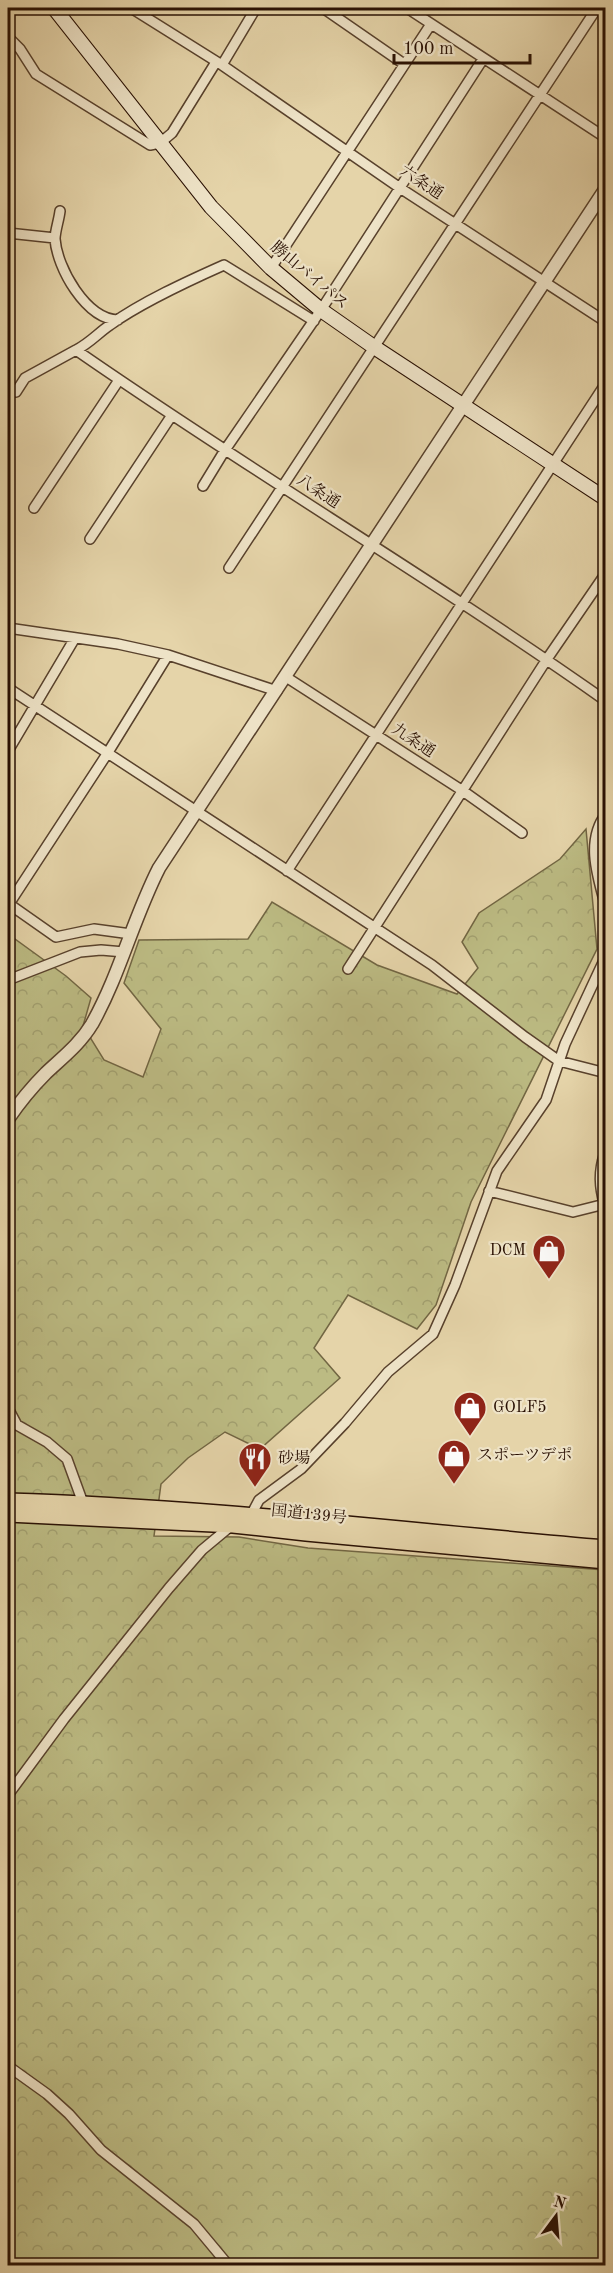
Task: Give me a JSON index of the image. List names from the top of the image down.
{
  "streets": {
    "highway": ["国道139号"],
    "main road": ["勝山バイパス"],
    "street": ["六条通", "八条通", "九条通"]
  },
  "places": {
    "shop": ["DCM", "GOLF5", "スポーツデポ"],
    "restaurant": ["砂場"]
  },
  "scale_bar": "100 m",
  "north": "top"
}
